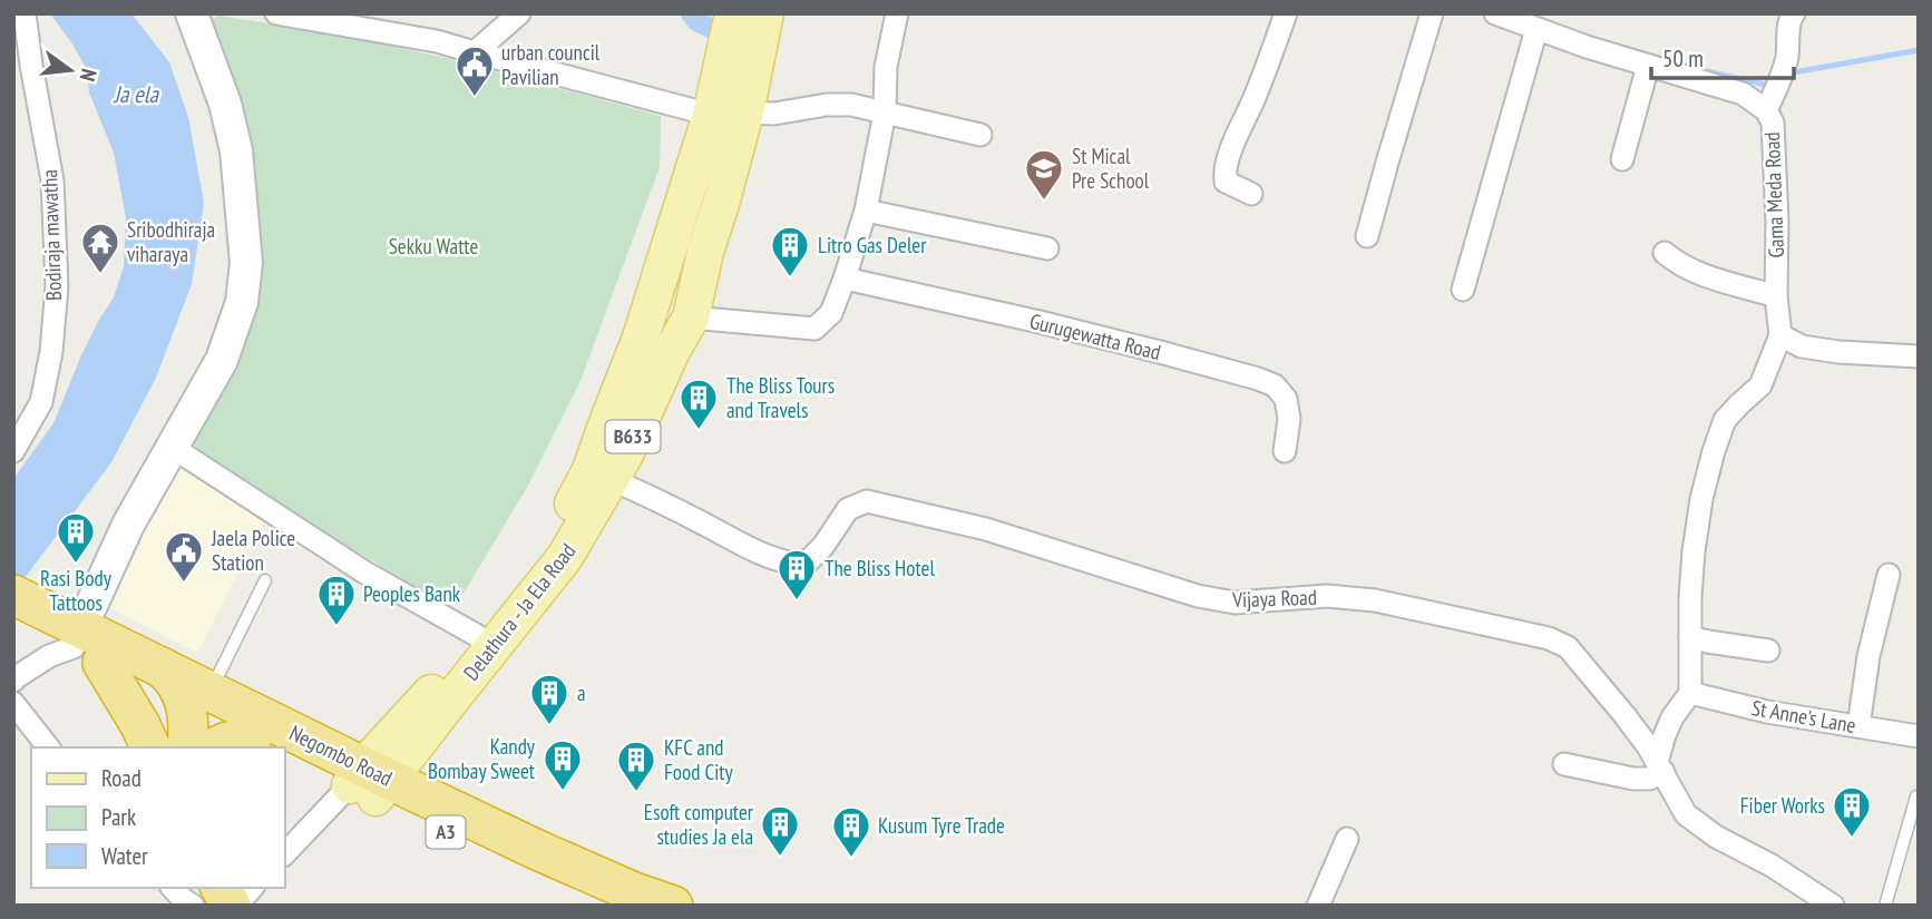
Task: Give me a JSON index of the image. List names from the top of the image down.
{
  "streets": {
    "highway": ["Negombo Road", "A3"],
    "main road": ["B633", "Delathura - Ja Ela Road"],
    "street": [
      "Gama Meda Road",
      "Bodiraja mawatha",
      "Gurugewatta Road",
      "Vijaya Road",
      "St Anne's Lane"
    ]
  },
  "crossings": [
    ["Vijaya Road", "Delathura - Ja Ela Road"],
    ["Delathura - Ja Ela Road", "Negombo Road"]
  ],
  "water": ["Ja ela"],
  "parks": ["Sekku Watte"],
  "places": {
    "public building": ["urban council Pavilian", "Jaela Police Station"],
    "school or university": ["St Mical Pre School"],
    "temple": ["Sribodhiraja viharaya"],
    "building": [
      "Litro Gas Deler",
      "The Bliss Tours and Travels",
      "Rasi Body Tattoos",
      "The Bliss Hotel",
      "Peoples Bank",
      "a",
      "Kandy Bombay Sweet",
      "KFC and Food City",
      "Fiber Works",
      "Esoft computer studies Ja ela",
      "Kusum Tyre Trade"
    ]
  },
  "legend": ["Road", "Park", "Water"],
  "scale_bar": "50 m",
  "north": "right"
}
